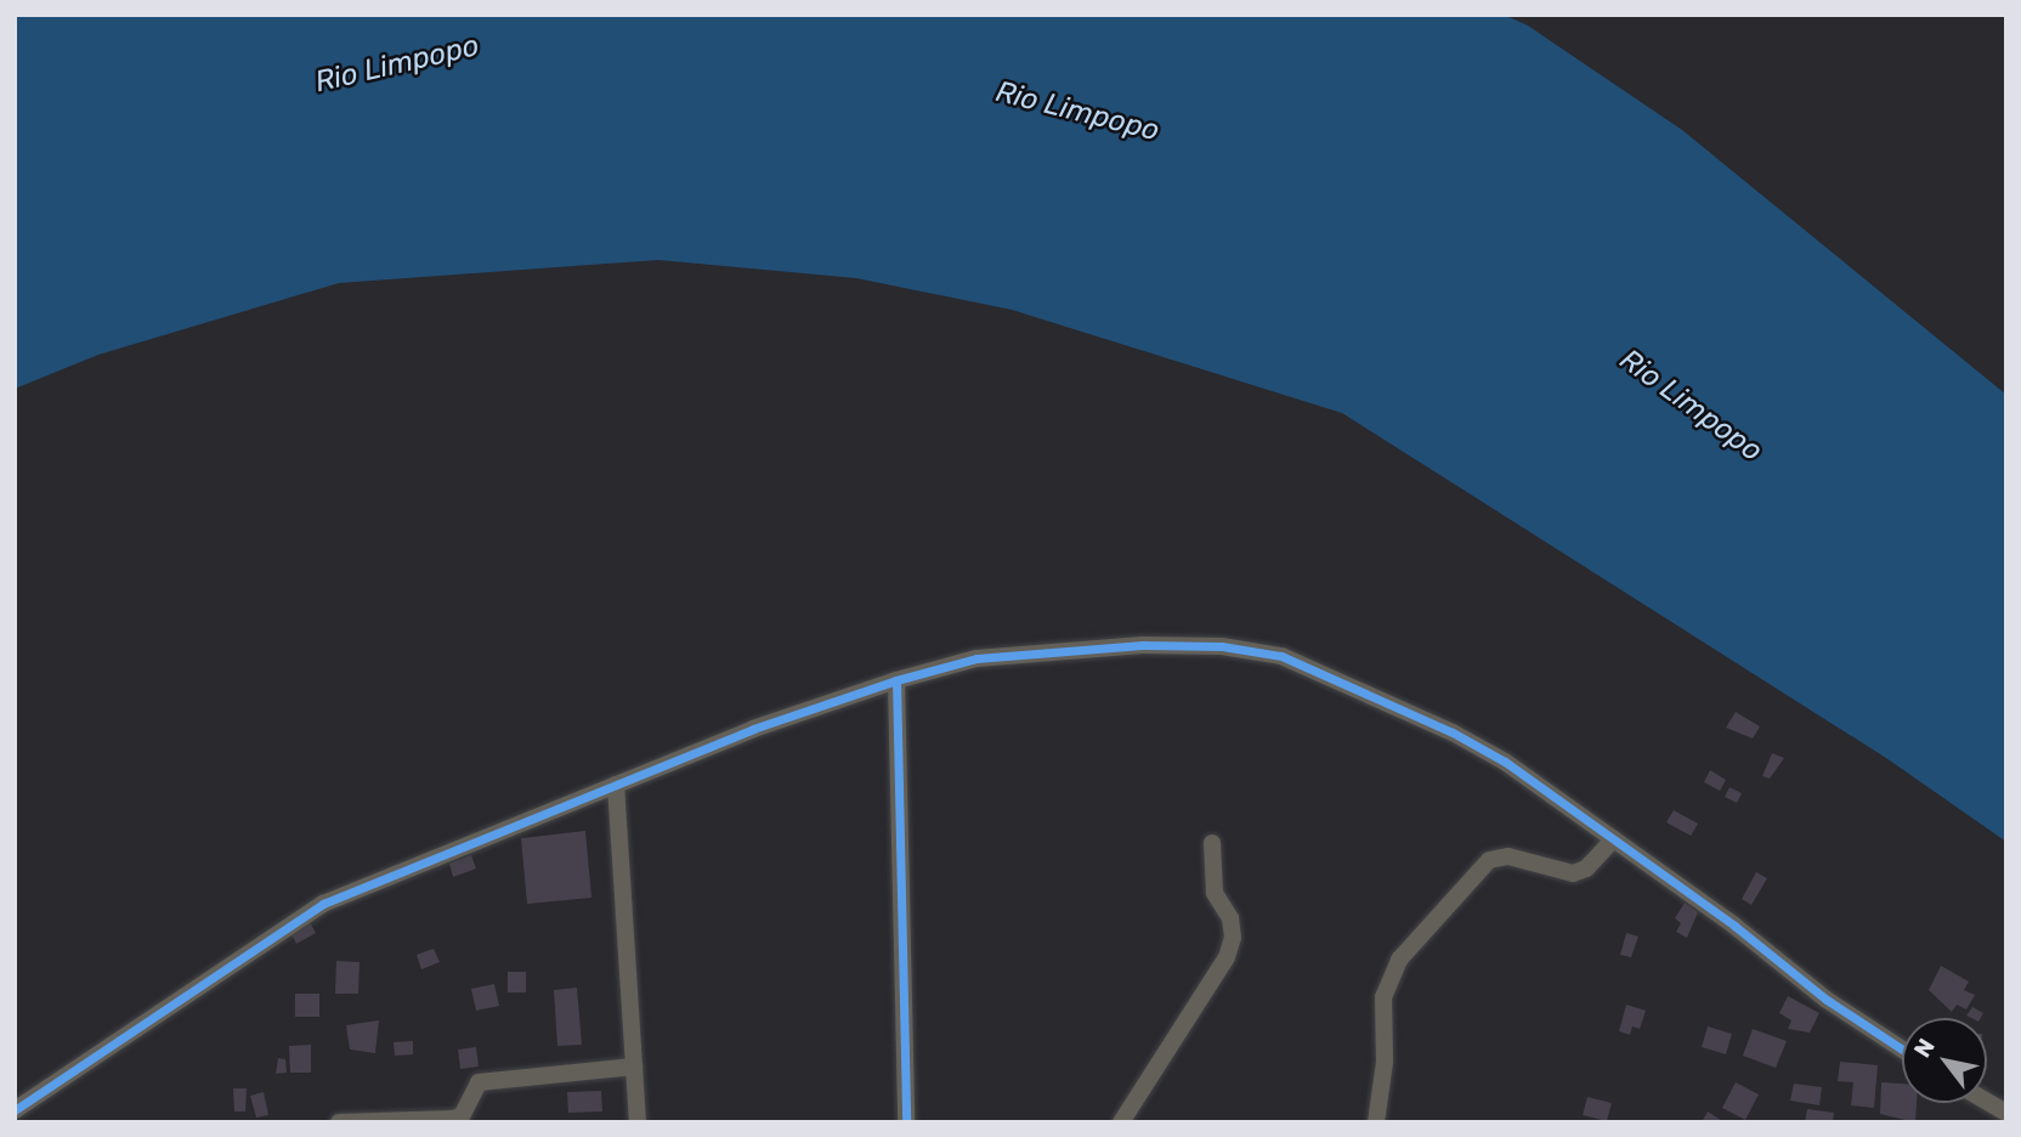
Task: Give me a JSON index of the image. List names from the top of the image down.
{
  "water": ["Rio Limpopo"],
  "north": "top left"
}
